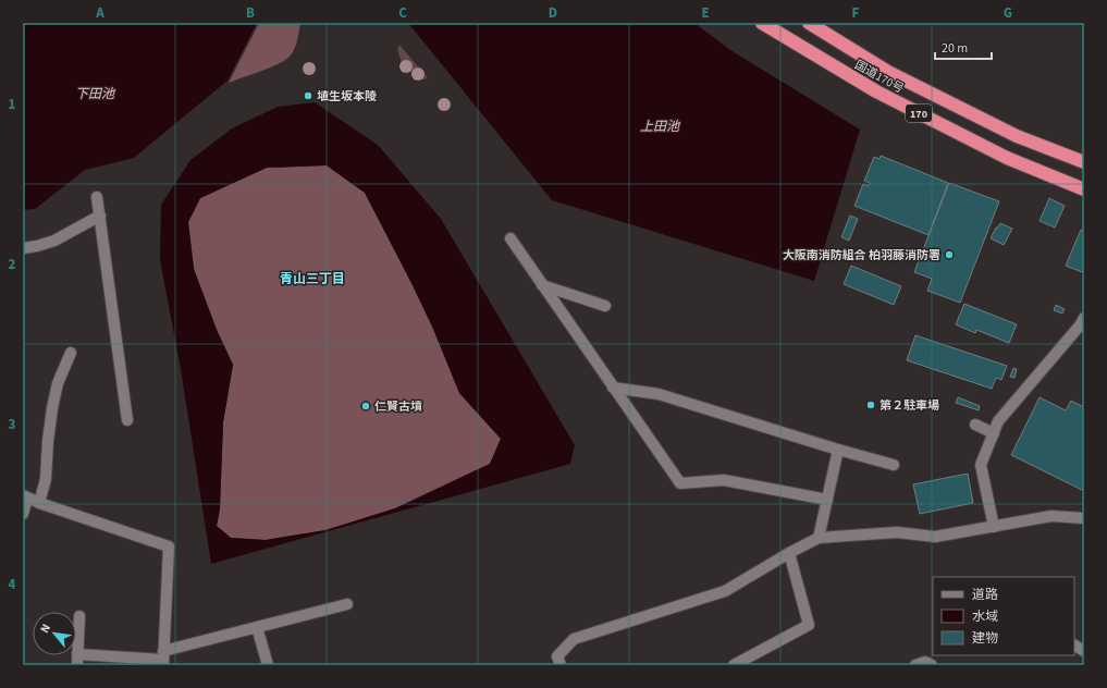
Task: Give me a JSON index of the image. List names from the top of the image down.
{
  "streets": {
    "highway": ["国道170号", "170"]
  },
  "districts": ["青山三丁目"],
  "water": ["下田池", "上田池"],
  "places": [
    "埴生坂本陵",
    "大阪南消防組合 柏羽藤消防署",
    "第２駐車場",
    "仁賢古墳"
  ],
  "legend": ["道路", "水域", "建物"],
  "scale_bar": "20 m",
  "north": "top left",
  "grid": {
    "columns": [
      "A",
      "B",
      "C",
      "D",
      "E",
      "F",
      "G"
    ],
    "rows": [
      "1",
      "2",
      "3",
      "4"
    ]
  }
}
